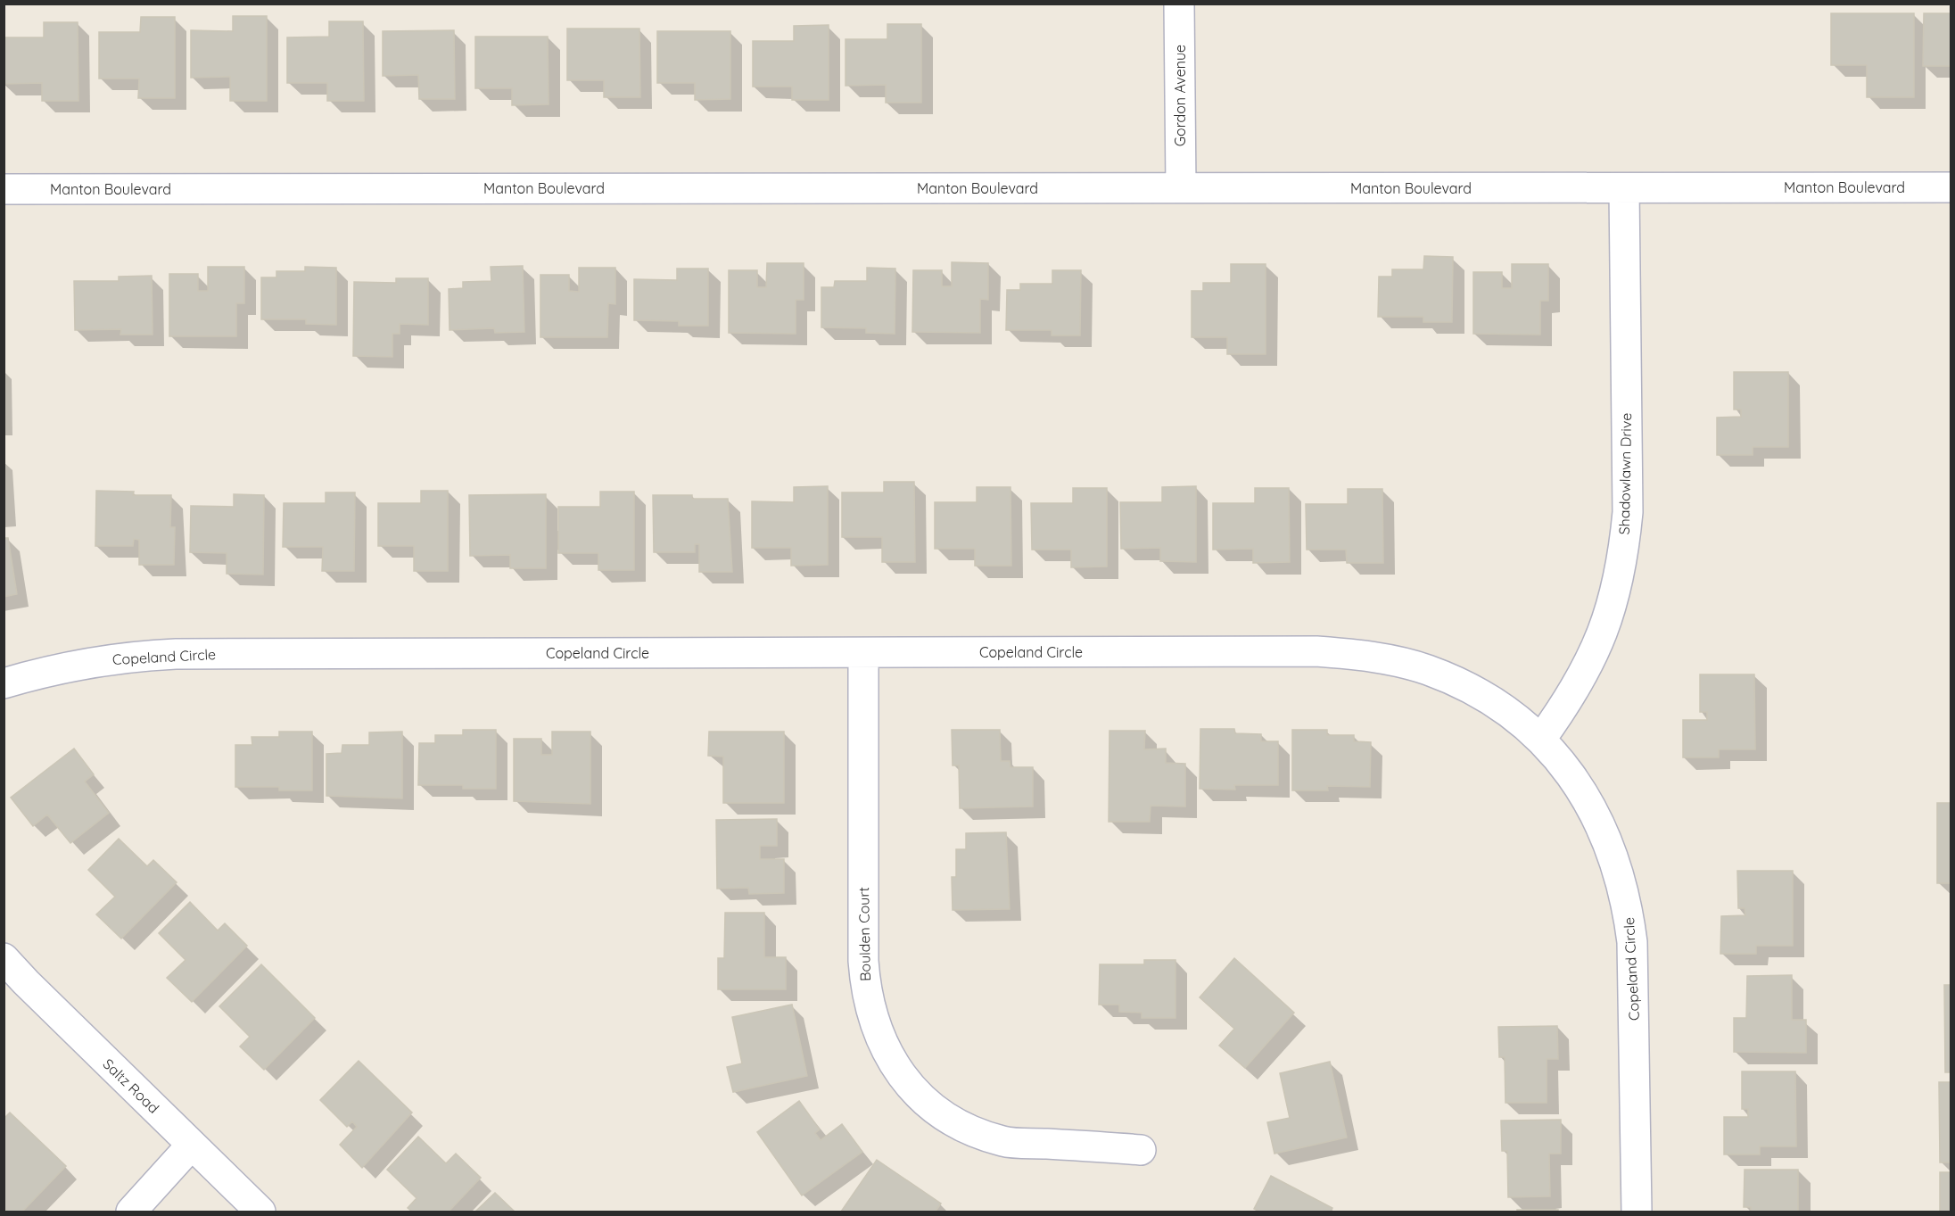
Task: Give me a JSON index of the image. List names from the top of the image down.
{
  "streets": {
    "street": [
      "Gordon Avenue",
      "Manton Boulevard",
      "Shadowlawn Drive",
      "Copeland Circle",
      "Boulden Court",
      "Saltz Road"
    ]
  },
  "crossings": [
    ["Gordon Avenue", "Manton Boulevard"],
    ["Manton Boulevard", "Shadowlawn Drive"],
    ["Shadowlawn Drive", "Copeland Circle"],
    ["Copeland Circle", "Boulden Court"]
  ]
}
